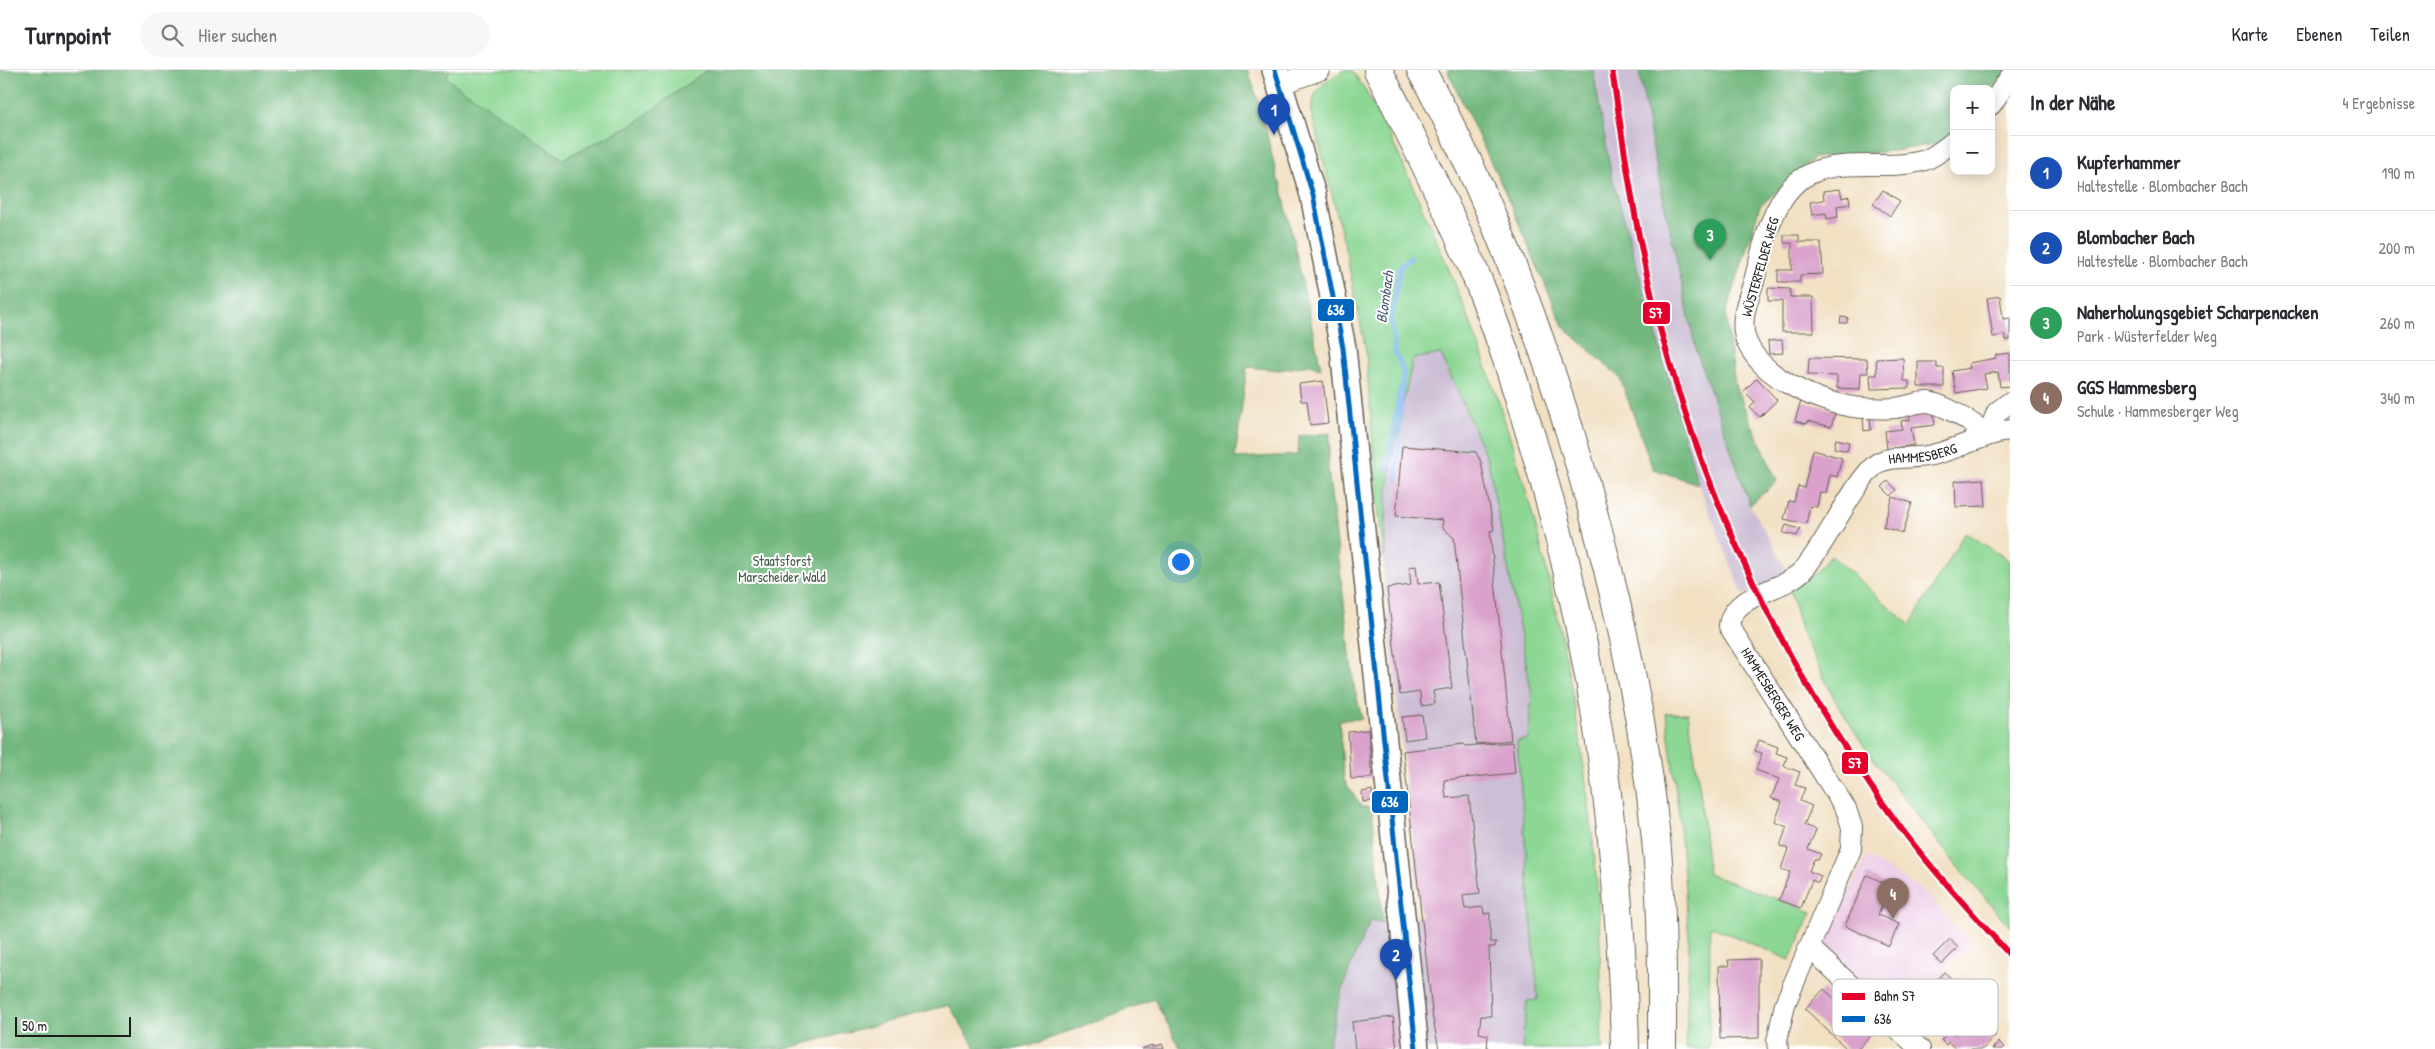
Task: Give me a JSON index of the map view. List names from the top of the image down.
{
  "streets": {
    "street": ["WÜSTERFELDER WEG", "HAMMESBERG", "HAMMESBERGER WEG"]
  },
  "crossings": [
    ["WÜSTERFELDER WEG", "HAMMESBERG"],
    ["HAMMESBERG", "HAMMESBERGER WEG"]
  ],
  "water": ["Blombach"],
  "parks": ["Staatsforst Marscheider Wald"],
  "lines": ["rail line S7", "transit line 636"],
  "legend": ["Bahn S7", "636"],
  "scale_bar": "50 m",
  "page": {
    "header": "Turnpoint",
    "search": "Hier suchen",
    "nav": ["Karte", "Ebenen", "Teilen"],
    "heading": ["In der Nähe", "4 Ergebnisse"],
    "map_buttons": ["+", "−"],
    "pins": [
      "1",
      "3",
      "4",
      "2"
    ],
    "list": [
      {
        "mark": "1",
        "name": "Kupferhammer",
        "note": "Haltestelle · Blombacher Bach",
        "value": "190 m"
      },
      {
        "mark": "2",
        "name": "Blombacher Bach",
        "note": "Haltestelle · Blombacher Bach",
        "value": "200 m"
      },
      {
        "mark": "3",
        "name": "Naherholungsgebiet Scharpenacken",
        "note": "Park · Wüsterfelder Weg",
        "value": "260 m"
      },
      {
        "mark": "4",
        "name": "GGS Hammesberg",
        "note": "Schule · Hammesberger Weg",
        "value": "340 m"
      }
    ],
    "scale": "50 m"
  }
}
